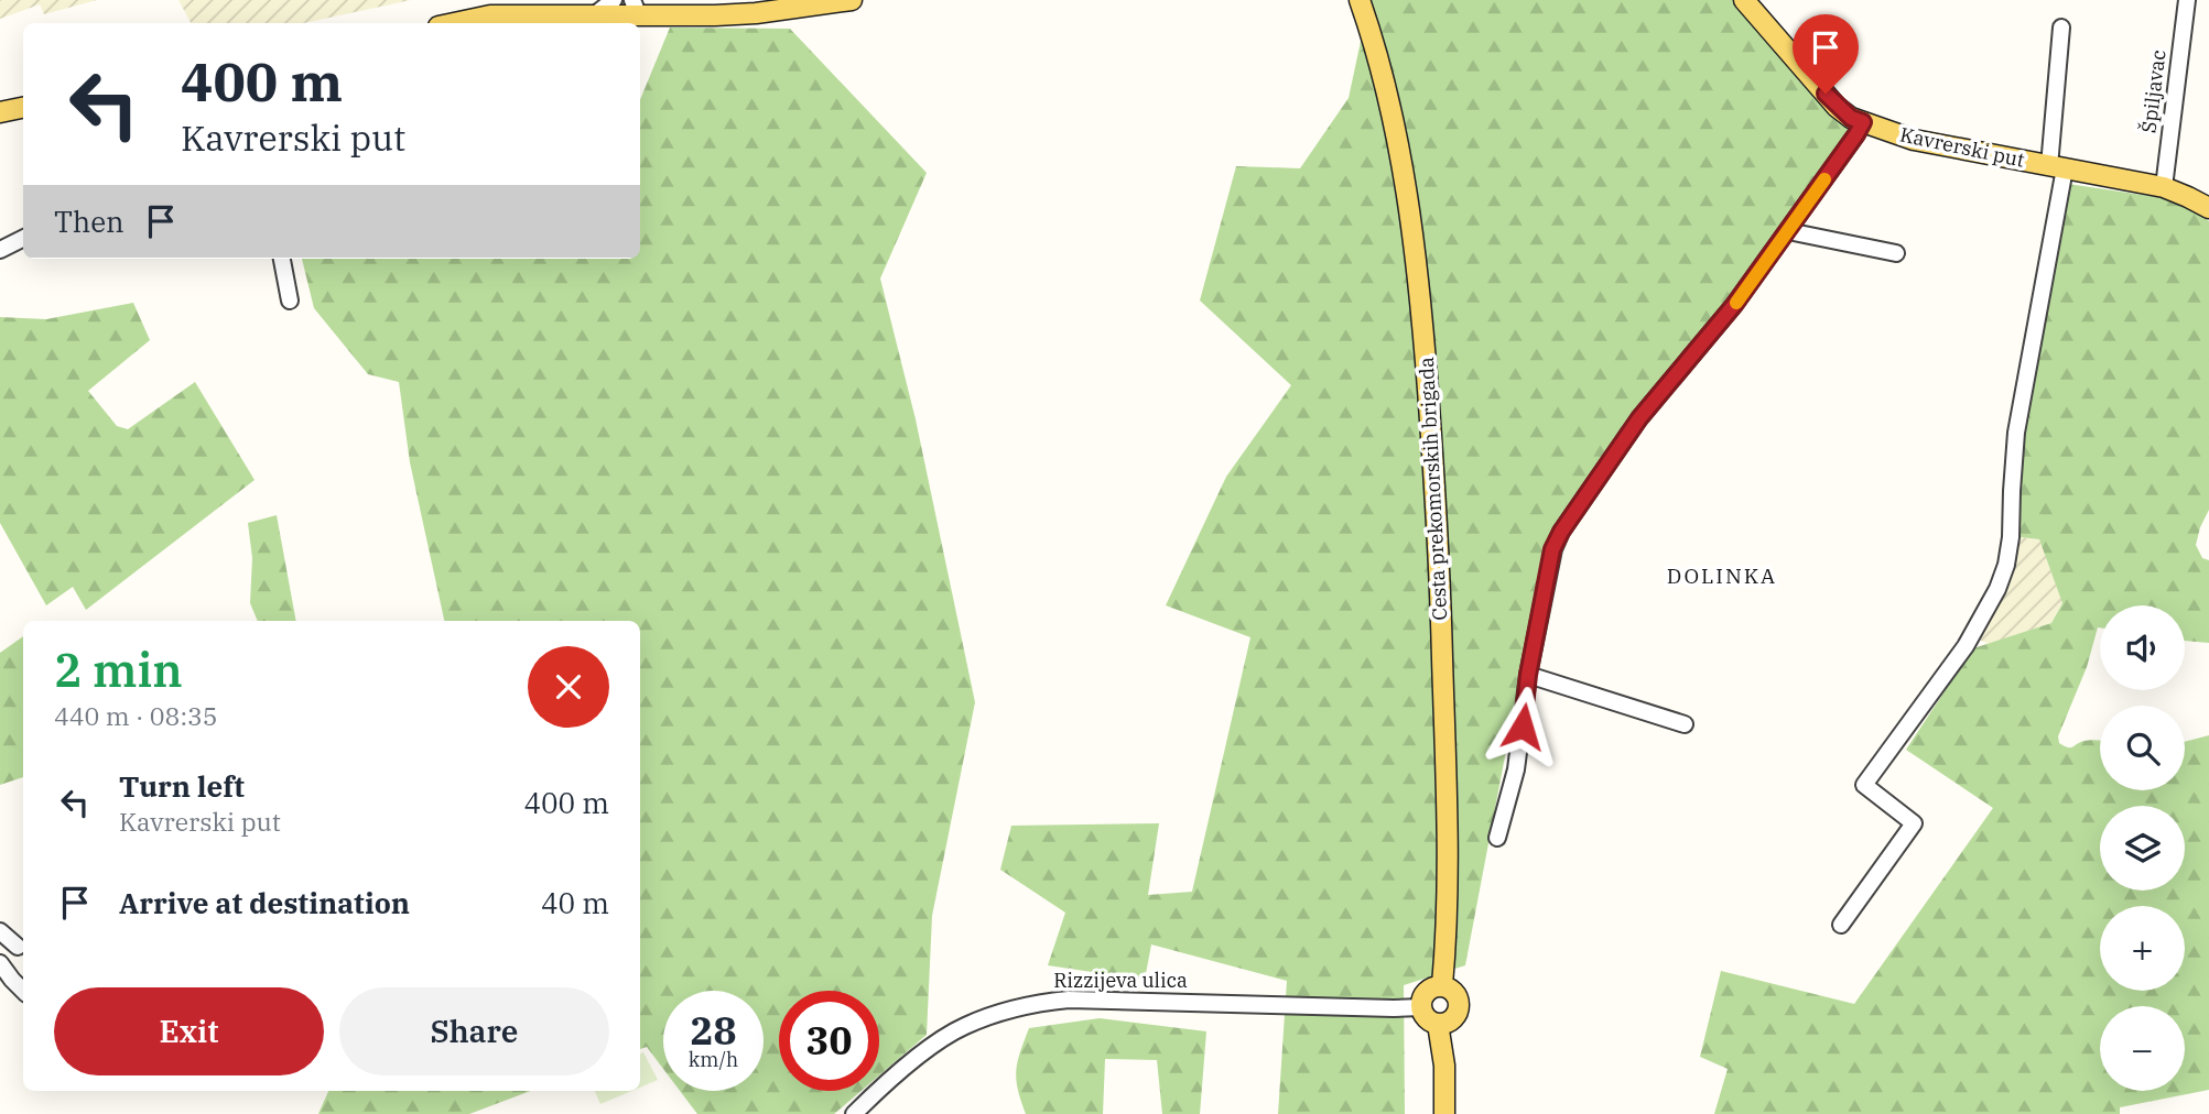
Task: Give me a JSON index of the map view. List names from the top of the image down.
{
  "streets": {
    "main road": ["Kavrerski put", "Cesta prekomorskih brigada"],
    "street": ["Špiljavac", "Rizzijeva ulica"]
  },
  "crossings": [
    ["Špiljavac", "Kavrerski put"],
    ["Cesta prekomorskih brigada", "Rizzijeva ulica"]
  ],
  "districts": ["DOLINKA"],
  "page": {
    "turn": ["400 m", "Kavrerski put"],
    "then": "Then",
    "map_buttons": ["+", "−"],
    "heading": ["2 min", "440 m · 08:35"],
    "list": [
      {
        "name": "Turn left",
        "note": "Kavrerski put",
        "value": "400 m"
      },
      {
        "name": "Arrive at destination",
        "value": "40 m"
      }
    ],
    "buttons": ["Exit", "Share"],
    "speed": "28 km/h",
    "limit": "30"
  }
}
